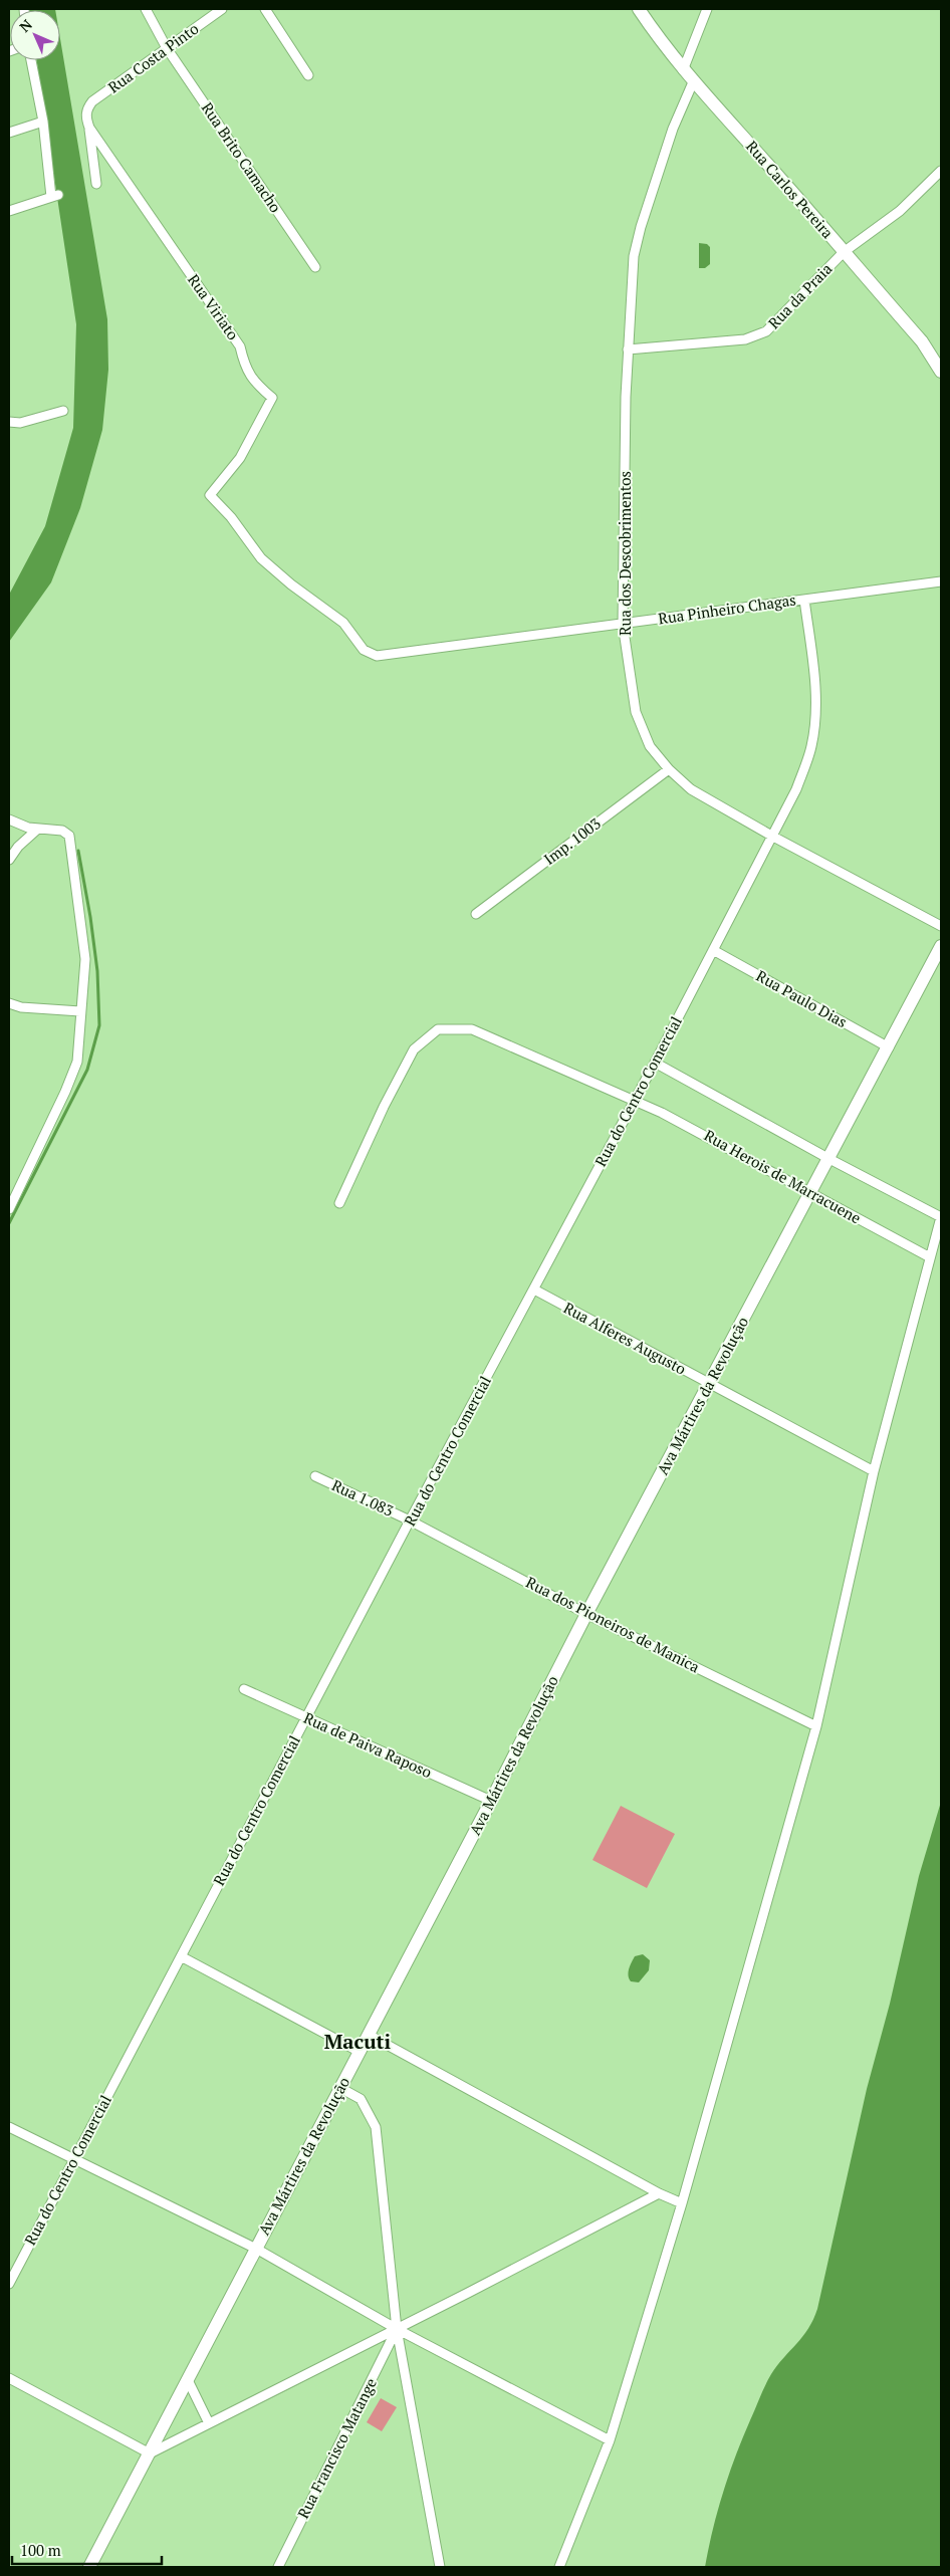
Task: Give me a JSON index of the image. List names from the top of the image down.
{
  "streets": {
    "street": [
      "Rua Costa Pinto",
      "Rua Brito Camacho",
      "Rua Carlos Pereira",
      "Rua da Praia",
      "Rua Viriato",
      "Rua dos Descobrimentos",
      "Rua Pinheiro Chagas",
      "Imp. 1003",
      "Rua Paulo Dias",
      "Rua do Centro Comercial",
      "Rua Herois de Marracuene",
      "Rua Alferes Augusto",
      "Ava Mártires da Revolução",
      "Rua 1.083",
      "Rua dos Pioneiros de Manica",
      "Rua de Paiva Raposo",
      "Rua Francisco Matange"
    ]
  },
  "crossings": [
    ["Rua Costa Pinto", "Rua Brito Camacho"],
    ["Rua Costa Pinto", "Rua Viriato"],
    ["Rua Carlos Pereira", "Rua da Praia"],
    ["Rua Carlos Pereira", "Rua dos Descobrimentos"],
    ["Rua da Praia", "Rua dos Descobrimentos"],
    ["Rua Viriato", "Rua Pinheiro Chagas"],
    ["Rua dos Descobrimentos", "Rua Pinheiro Chagas"],
    ["Rua dos Descobrimentos", "Imp. 1003"],
    ["Rua dos Descobrimentos", "Rua do Centro Comercial"],
    ["Rua Pinheiro Chagas", "Rua do Centro Comercial"],
    ["Rua Paulo Dias", "Rua do Centro Comercial"],
    ["Rua Paulo Dias", "Ava Mártires da Revolução"],
    ["Rua do Centro Comercial", "Rua Herois de Marracuene"],
    ["Rua do Centro Comercial", "Rua Alferes Augusto"],
    ["Rua do Centro Comercial", "Rua 1.083"],
    ["Rua do Centro Comercial", "Rua dos Pioneiros de Manica"],
    ["Rua do Centro Comercial", "Rua de Paiva Raposo"],
    ["Rua Herois de Marracuene", "Ava Mártires da Revolução"],
    ["Rua Alferes Augusto", "Ava Mártires da Revolução"],
    ["Ava Mártires da Revolução", "Rua dos Pioneiros de Manica"],
    ["Ava Mártires da Revolução", "Rua de Paiva Raposo"],
    ["Rua 1.083", "Rua dos Pioneiros de Manica"]
  ],
  "districts": ["Macuti"],
  "scale_bar": "100 m",
  "north": "top left"
}
